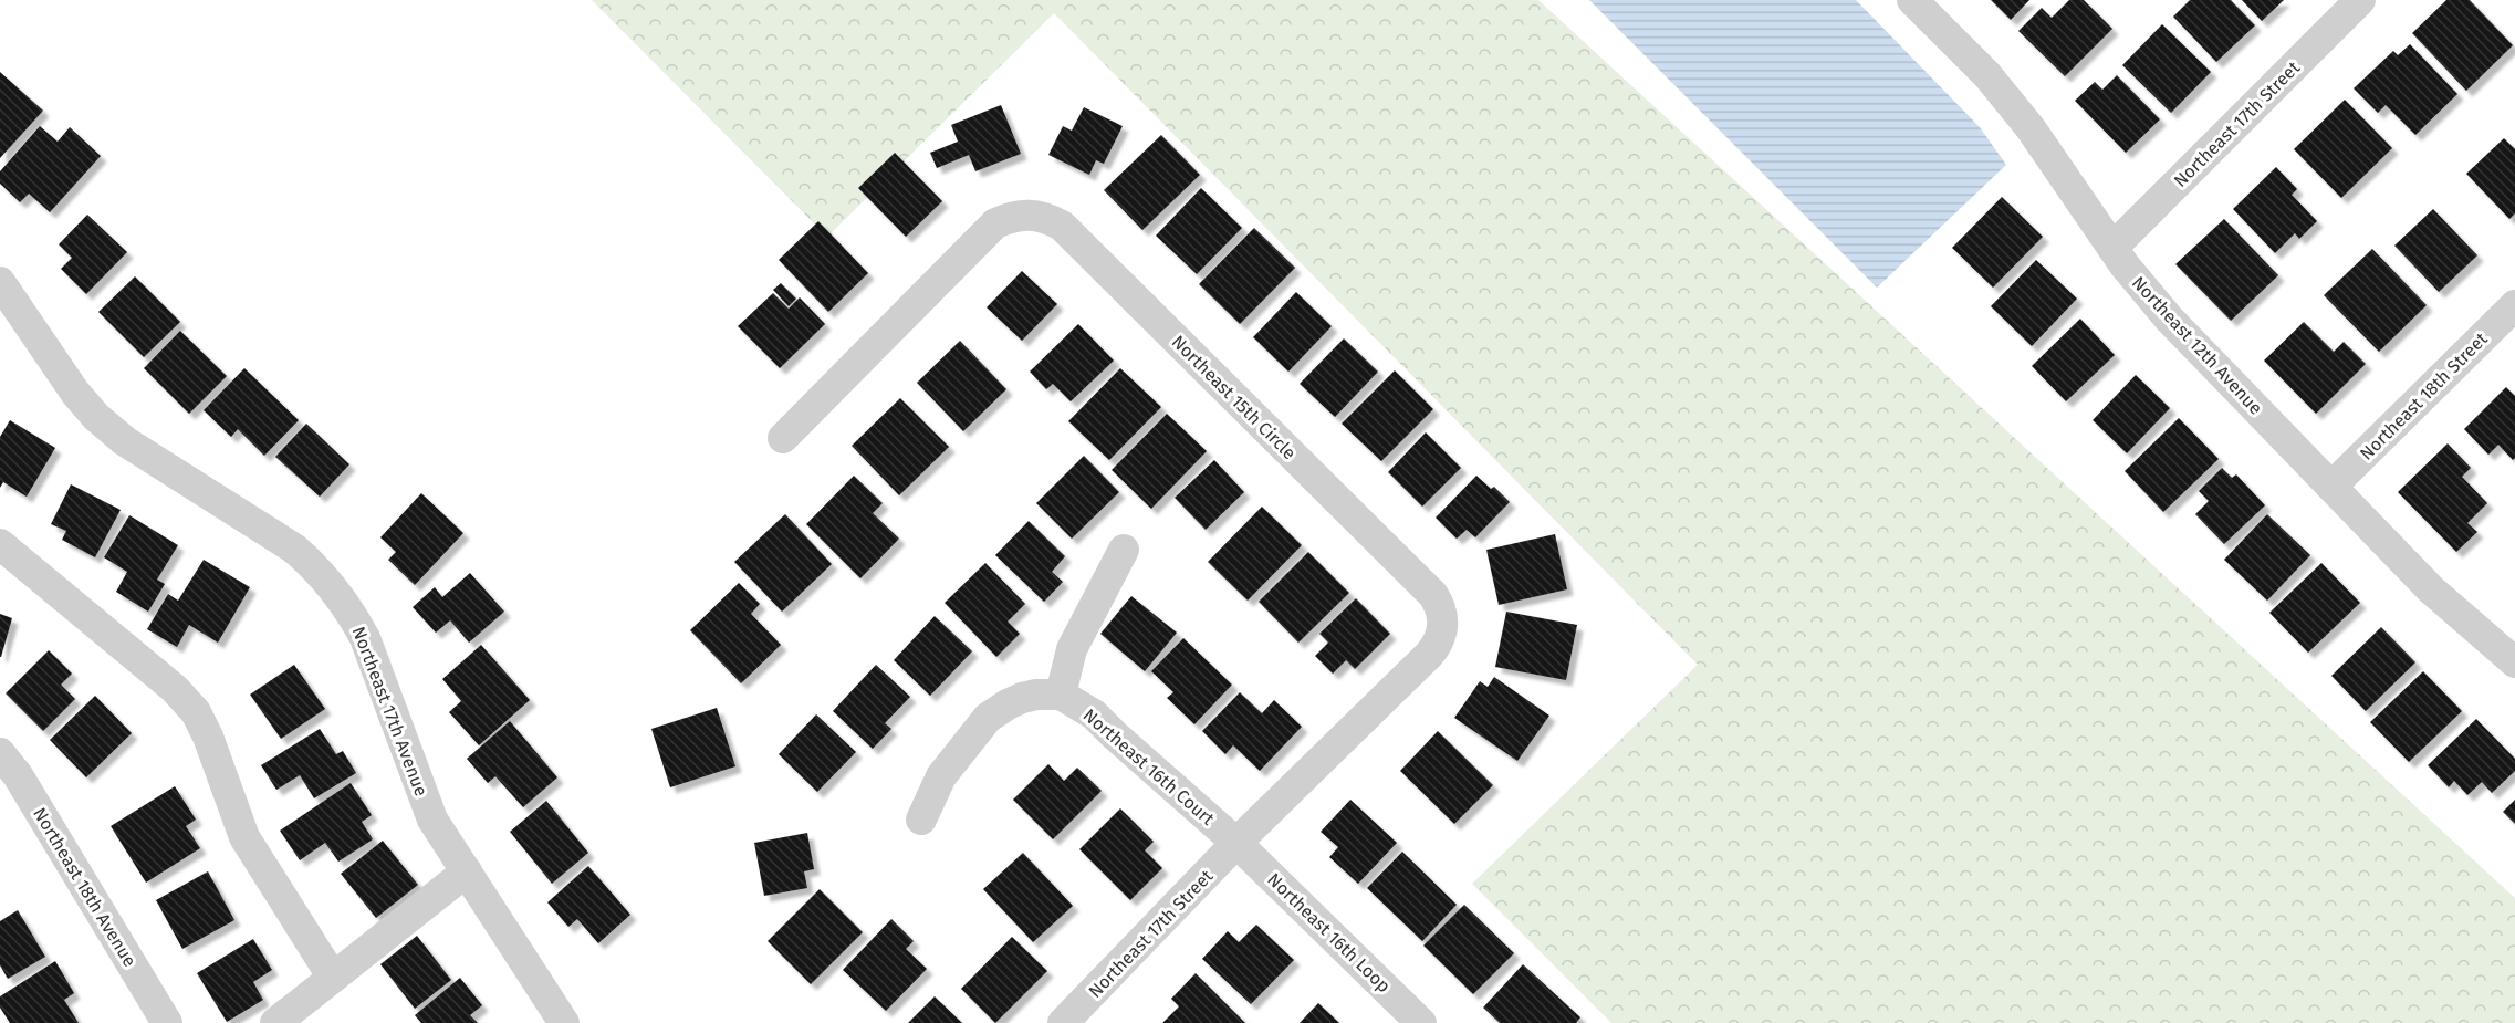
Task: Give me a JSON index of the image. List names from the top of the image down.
{
  "streets": {
    "street": [
      "Northeast 17th Street",
      "Northeast 12th Avenue",
      "Northeast 18th Street",
      "Northeast 15th Circle",
      "Northeast 17th Avenue",
      "Northeast 16th Court",
      "Northeast 18th Avenue",
      "Northeast 16th Loop"
    ]
  },
  "crossings": [
    ["Northeast 17th Street", "Northeast 12th Avenue"],
    ["Northeast 17th Street", "Northeast 15th Circle"],
    ["Northeast 17th Street", "Northeast 16th Court"],
    ["Northeast 17th Street", "Northeast 16th Loop"],
    ["Northeast 12th Avenue", "Northeast 18th Street"],
    ["Northeast 15th Circle", "Northeast 16th Court"],
    ["Northeast 15th Circle", "Northeast 16th Loop"],
    ["Northeast 16th Court", "Northeast 16th Loop"]
  ]
}
